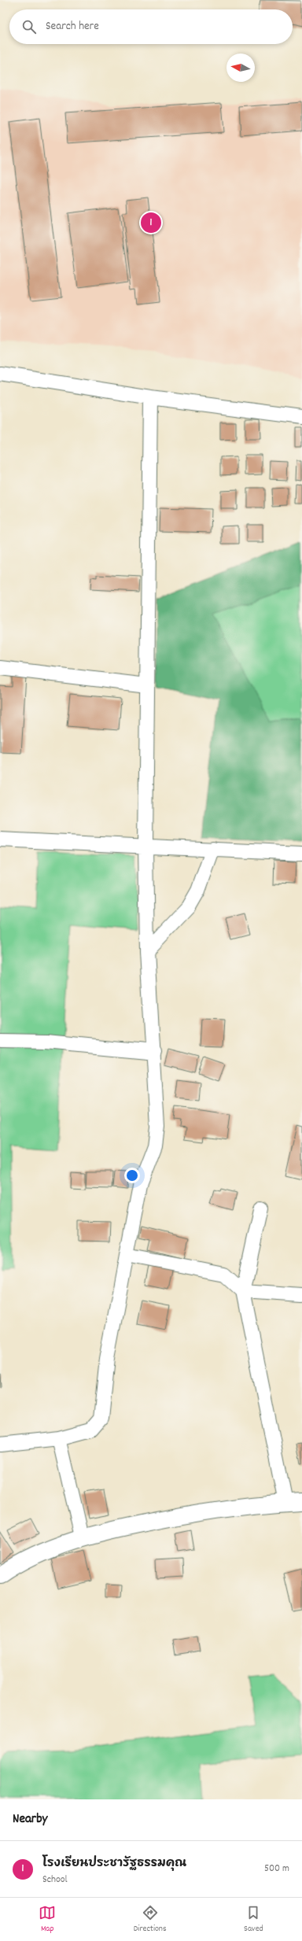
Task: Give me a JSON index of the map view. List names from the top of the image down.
{
  "north": "left",
  "page": {
    "search": "Search here",
    "pins": "1",
    "heading": "Nearby",
    "list": [
      {
        "mark": "1",
        "name": "โรงเรียนประชารัฐธรรมคุณ",
        "note": "School",
        "value": "500 m"
      }
    ],
    "nav": ["Map", "Directions", "Saved"]
  }
}
